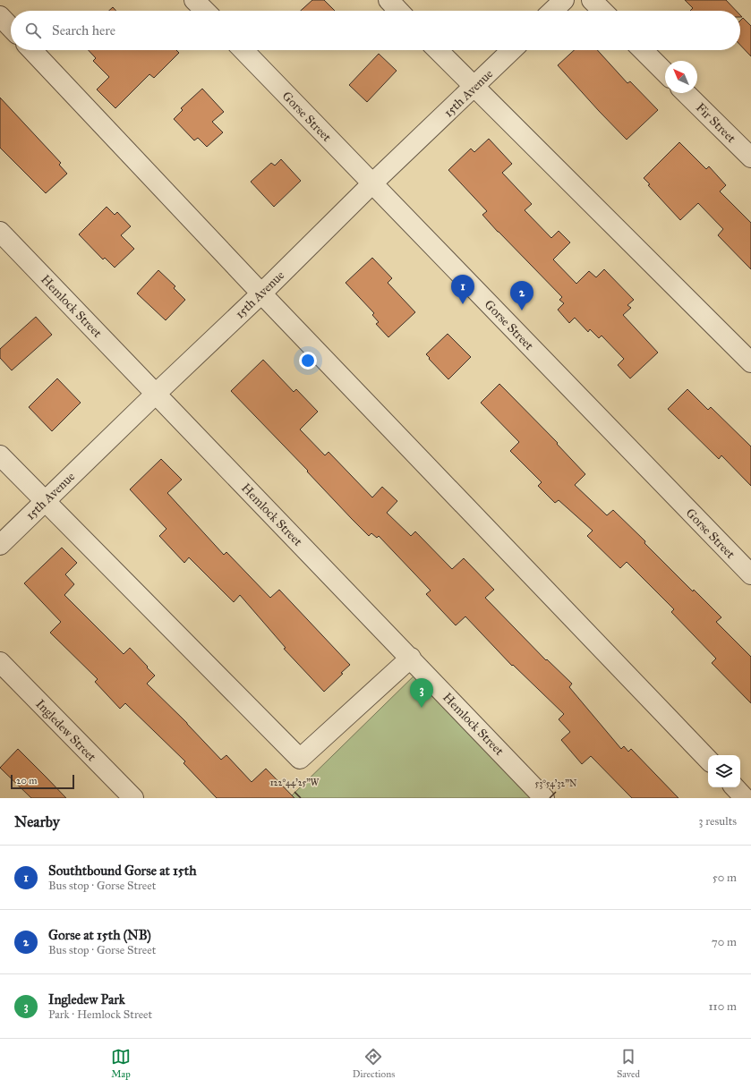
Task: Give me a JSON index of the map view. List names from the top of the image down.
{
  "streets": {
    "street": [
      "15th Avenue",
      "Gorse Street",
      "Fir Street",
      "Hemlock Street",
      "Ingledew Street"
    ]
  },
  "crossings": [
    ["15th Avenue", "Gorse Street"],
    ["15th Avenue", "Hemlock Street"]
  ],
  "scale_bar": "20 m",
  "north": "top left",
  "page": {
    "search": "Search here",
    "pins": ["1", "2", "3"],
    "scale": "20 m",
    "heading": ["Nearby", "3 results"],
    "list": [
      {
        "mark": "1",
        "name": "Southtbound Gorse at 15th",
        "note": "Bus stop · Gorse Street",
        "value": "50 m"
      },
      {
        "mark": "2",
        "name": "Gorse at 15th (NB)",
        "note": "Bus stop · Gorse Street",
        "value": "70 m"
      },
      {
        "mark": "3",
        "name": "Ingledew Park",
        "note": "Park · Hemlock Street",
        "value": "110 m"
      }
    ],
    "nav": ["Map", "Directions", "Saved"]
  },
  "coordinates": ["122°44'25\"W", "53°54'32\"N"]
}
